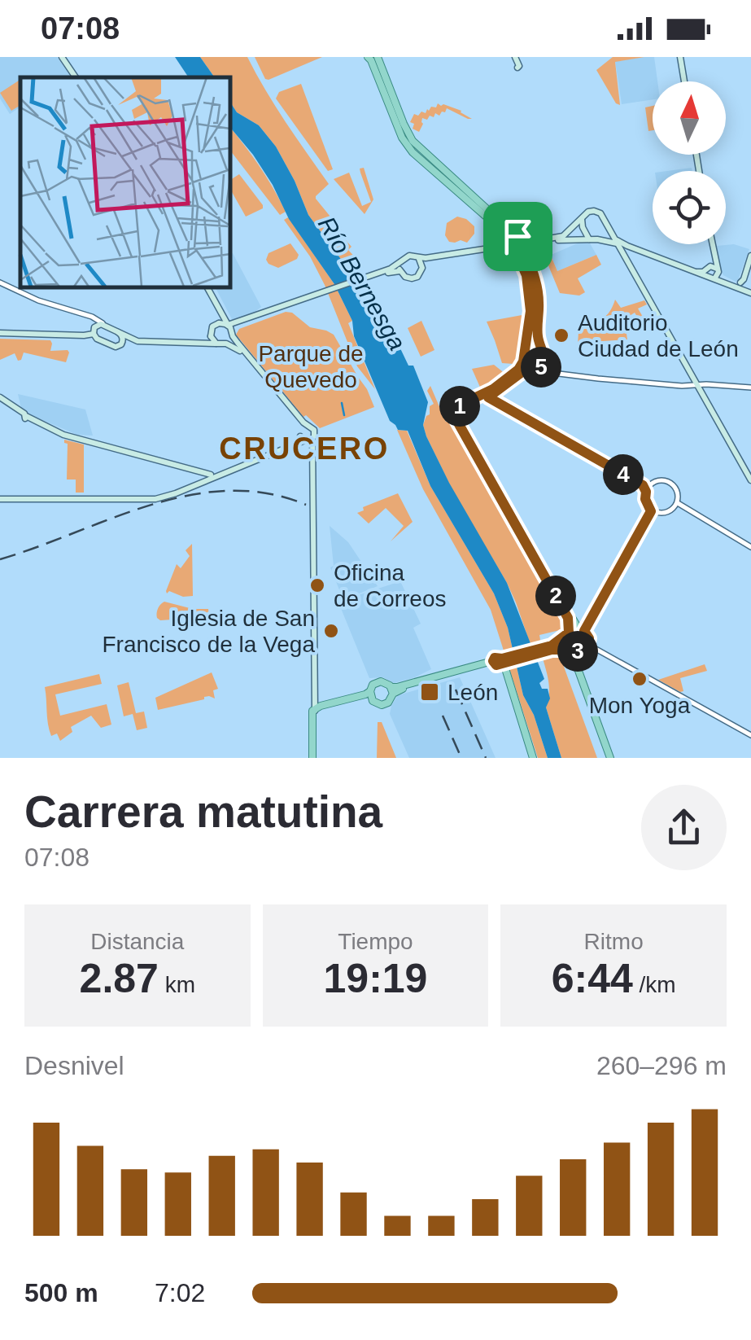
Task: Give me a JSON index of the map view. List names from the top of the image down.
{
  "districts": ["CRUCERO"],
  "water": ["Río Bernesga"],
  "parks": ["Parque de Quevedo"],
  "places": {
    "other": [
      "Auditorio Ciudad de León",
      "Oficina de Correos",
      "Iglesia de San Francisco de la Vega",
      "Mon Yoga"
    ],
    "transit": ["León"]
  },
  "north": "top",
  "page": {
    "status": "07:08",
    "pins": [
      "5",
      "1",
      "4",
      "2",
      "3"
    ],
    "heading": ["Carrera matutina", "07:08"],
    "stats": [
      ["Distancia", "2.87 km"],
      ["Tiempo", "19:19"],
      ["Ritmo", "6:44 /km"]
    ],
    "chart": ["Desnivel", "260–296 m"],
    "list": [
      {
        "name": "500 m",
        "note": "7:02"
      }
    ]
  }
}
